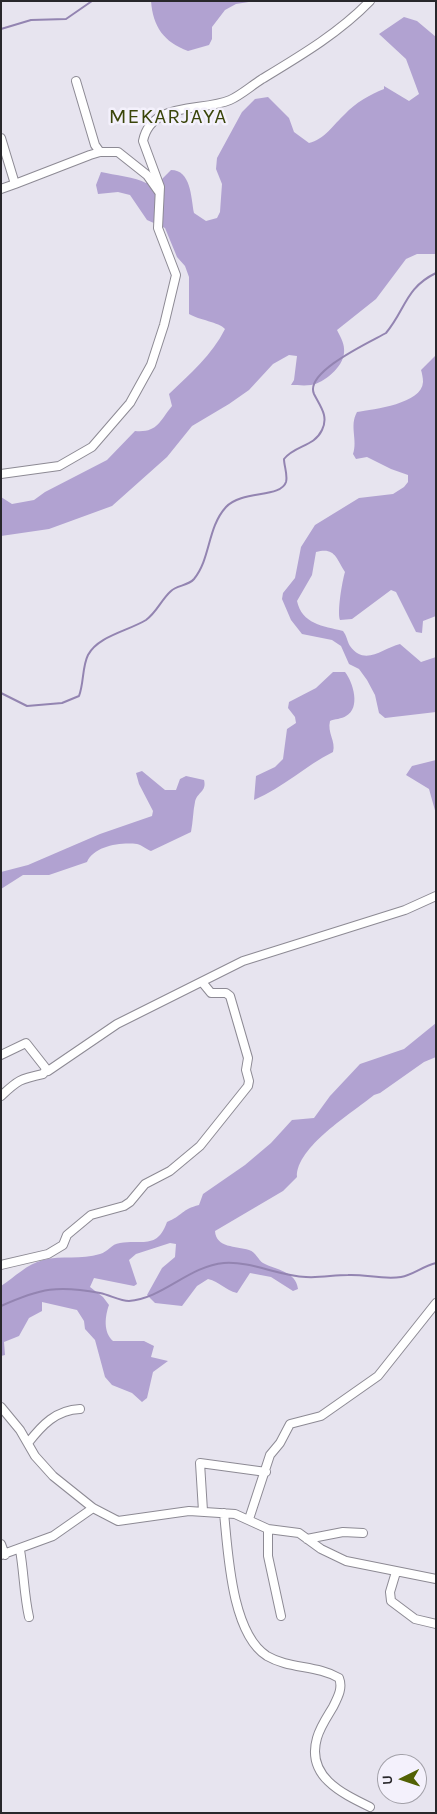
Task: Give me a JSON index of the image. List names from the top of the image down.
{
  "districts": ["MEKARJAYA"],
  "north": "left"
}
